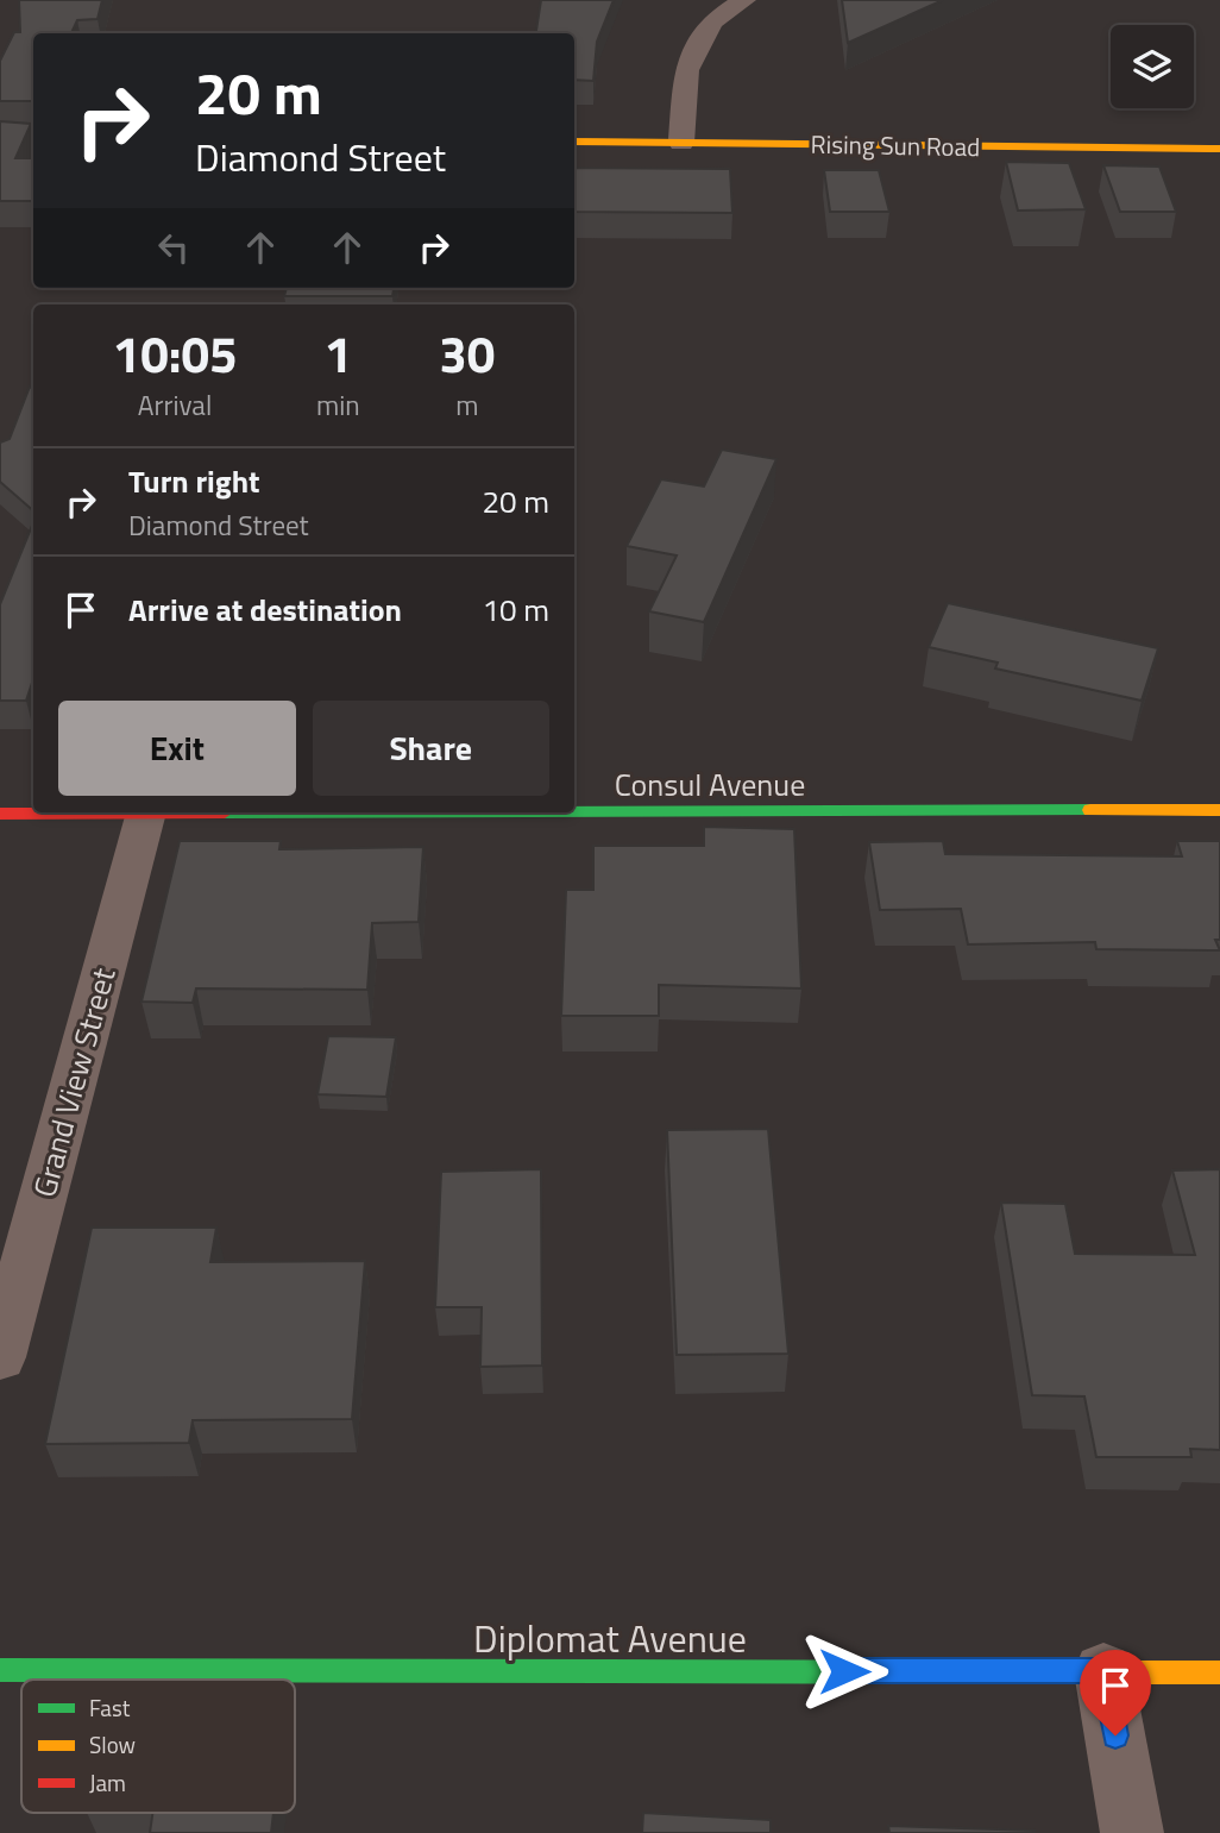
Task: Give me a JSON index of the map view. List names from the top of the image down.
{
  "streets": {
    "street": [
      "Rising Sun Road",
      "Consul Avenue",
      "Grand View Street",
      "Diplomat Avenue"
    ]
  },
  "legend": ["Fast", "Slow", "Jam"],
  "page": {
    "turn": ["20 m", "Diamond Street"],
    "eta": [
      "10:05",
      "Arrival",
      "1",
      "min",
      "30",
      "m"
    ],
    "list": [
      {
        "name": "Turn right",
        "note": "Diamond Street",
        "value": "20 m"
      },
      {
        "name": "Arrive at destination",
        "value": "10 m"
      }
    ],
    "buttons": ["Exit", "Share"]
  }
}
